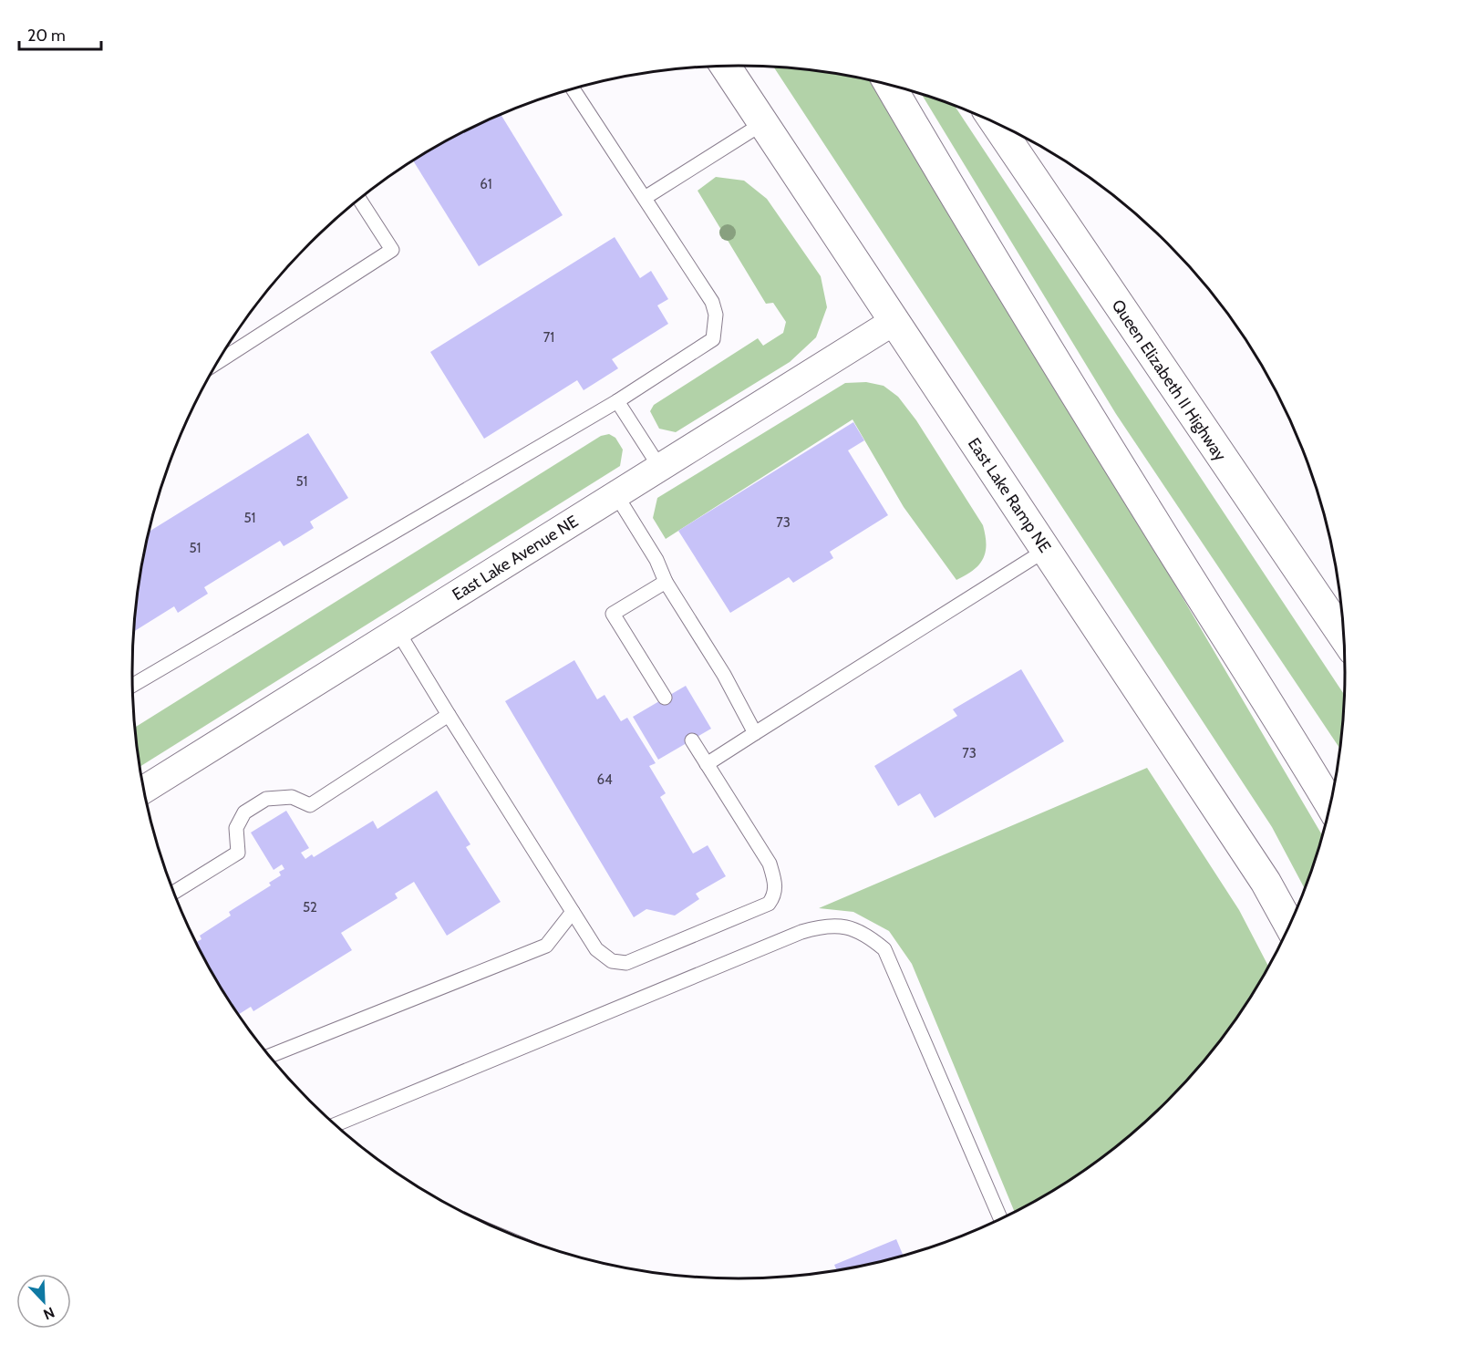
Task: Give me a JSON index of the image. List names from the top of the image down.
{
  "streets": {
    "main road": ["Queen Elizabeth II Highway", "East Lake Ramp NE"],
    "street": ["East Lake Avenue NE"]
  },
  "crossings": [
    ["East Lake Ramp NE", "East Lake Avenue NE"]
  ],
  "house_numbers": [
    "61",
    "71",
    "51",
    "51",
    "73",
    "51",
    "73",
    "64",
    "52"
  ],
  "scale_bar": "20 m",
  "north": "bottom right"
}
